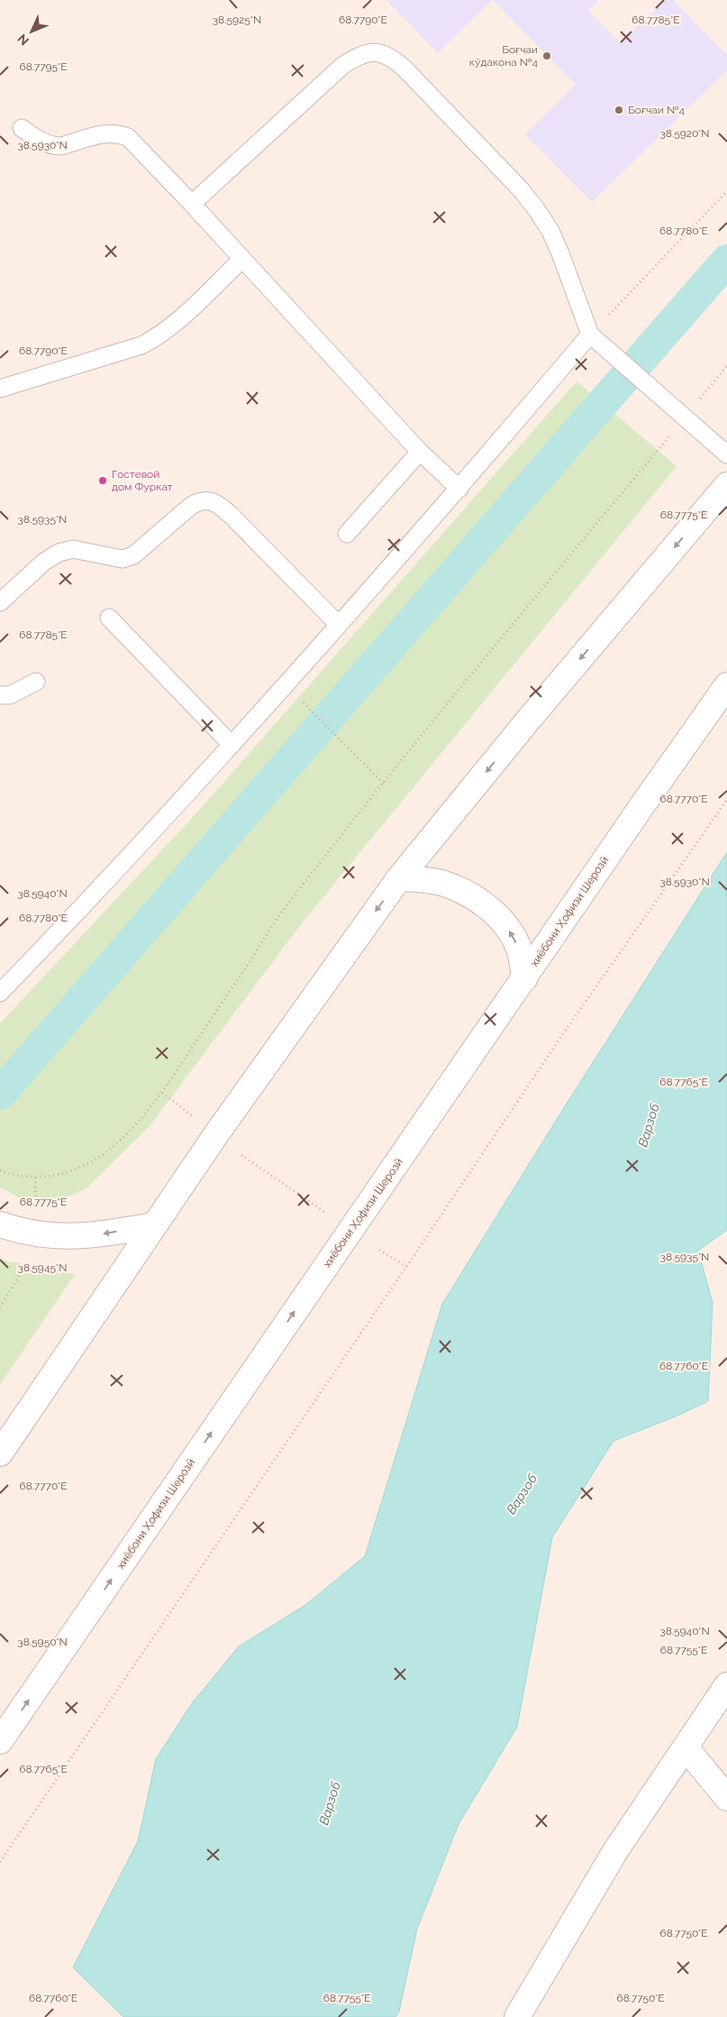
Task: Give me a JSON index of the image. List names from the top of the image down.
{
  "streets": {
    "main road": ["хиёбони Ҳофизи Шерозӣ"]
  },
  "water": ["Варзоб"],
  "places": ["Боғчаи кӯдакона №4", "Боғчаи №4", "Гостевой дом Фуркат"],
  "north": "bottom left",
  "coordinates": [
    "68.7790°E",
    "68.7785°E",
    "38.5925°N",
    "68.7795°E",
    "38.5920°N",
    "38.5930°N",
    "68.7780°E",
    "68.7775°E",
    "38.5935°N",
    "68.7770°E",
    "38.5940°N",
    "68.7765°E",
    "38.5945°N",
    "68.7760°E",
    "38.5950°N",
    "68.7755°E",
    "68.7750°E"
  ]
}
